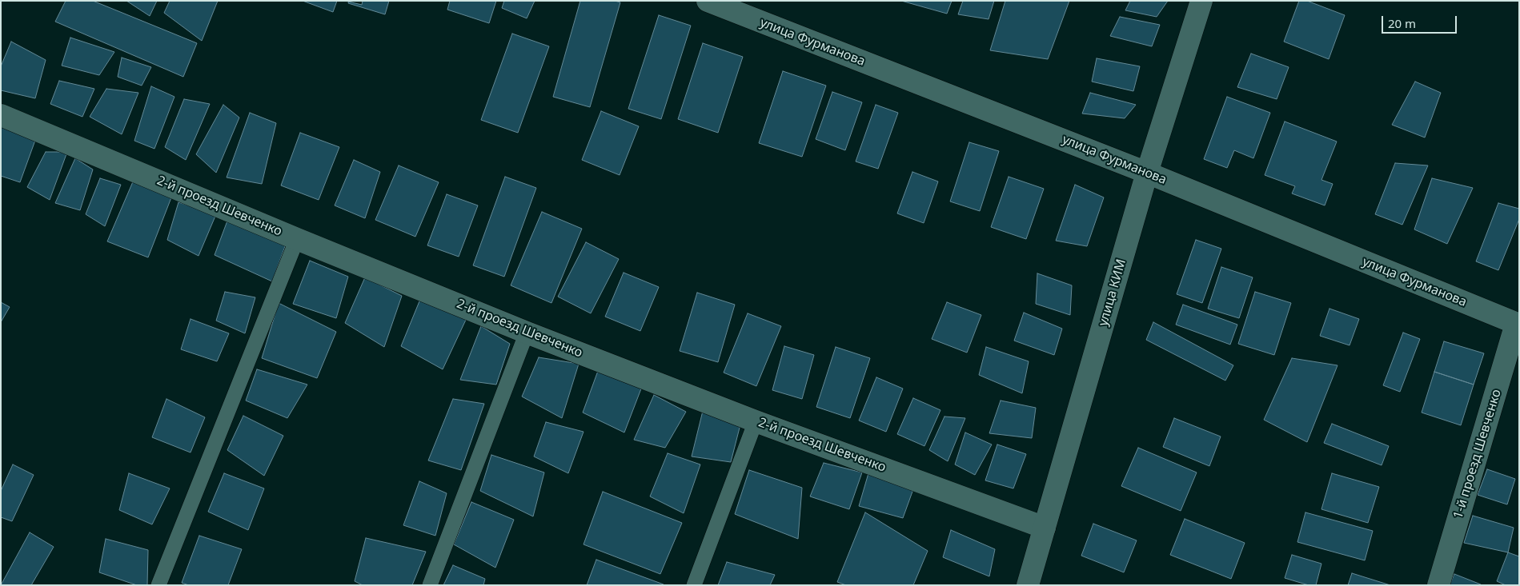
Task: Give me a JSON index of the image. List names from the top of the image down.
{
  "streets": {
    "street": [
      "улица Фурманова",
      "2-й проезд Шевченко",
      "улица КИМ",
      "1-й проезд Шевченко"
    ]
  },
  "crossings": [
    ["улица Фурманова", "улица КИМ"],
    ["улица Фурманова", "1-й проезд Шевченко"],
    ["2-й проезд Шевченко", "улица КИМ"]
  ],
  "scale_bar": "20 m"
}
